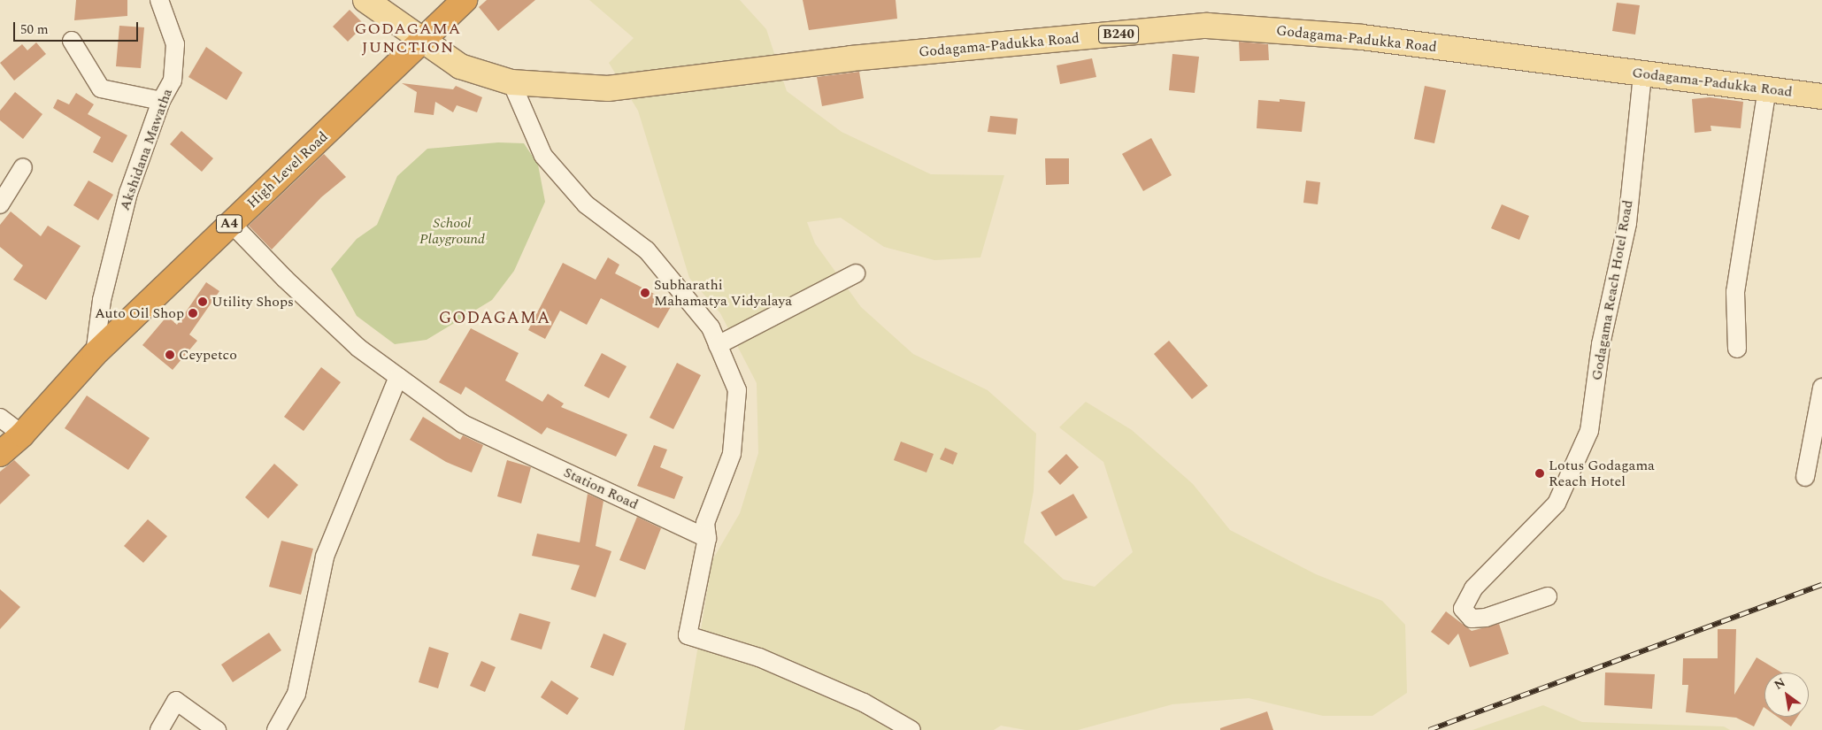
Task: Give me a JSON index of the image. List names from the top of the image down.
{
  "streets": {
    "highway": ["High Level Road", "A4"],
    "main road": ["B240", "Godagama-Padukka Road"],
    "street": ["Akshidana Mawatha", "Godagama Reach Hotel Road", "Station Road"]
  },
  "crossings": [
    ["B240", "Godagama-Padukka Road"],
    ["B240", "High Level Road"],
    ["Godagama-Padukka Road", "High Level Road"],
    ["Godagama-Padukka Road", "Godagama Reach Hotel Road"],
    ["Akshidana Mawatha", "High Level Road"],
    ["High Level Road", "Station Road"]
  ],
  "districts": ["GODAGAMA JUNCTION", "GODAGAMA"],
  "parks": ["School Playground"],
  "places": [
    "Subharathi Mahamatya Vidyalaya",
    "Utility Shops",
    "Auto Oil Shop",
    "Ceypetco",
    "Lotus Godagama Reach Hotel"
  ],
  "scale_bar": "50 m",
  "north": "top left"
}
